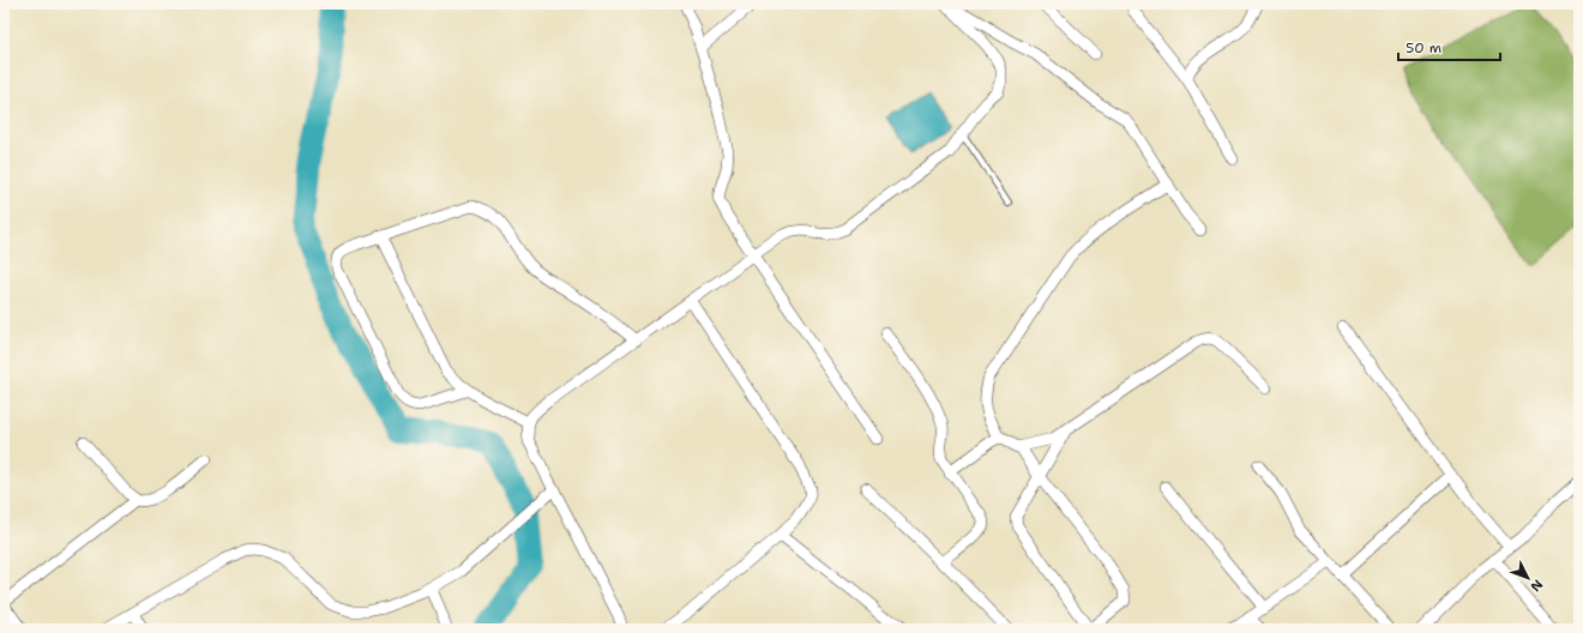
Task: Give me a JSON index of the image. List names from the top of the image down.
{
  "scale_bar": "50 m",
  "north": "bottom right"
}
